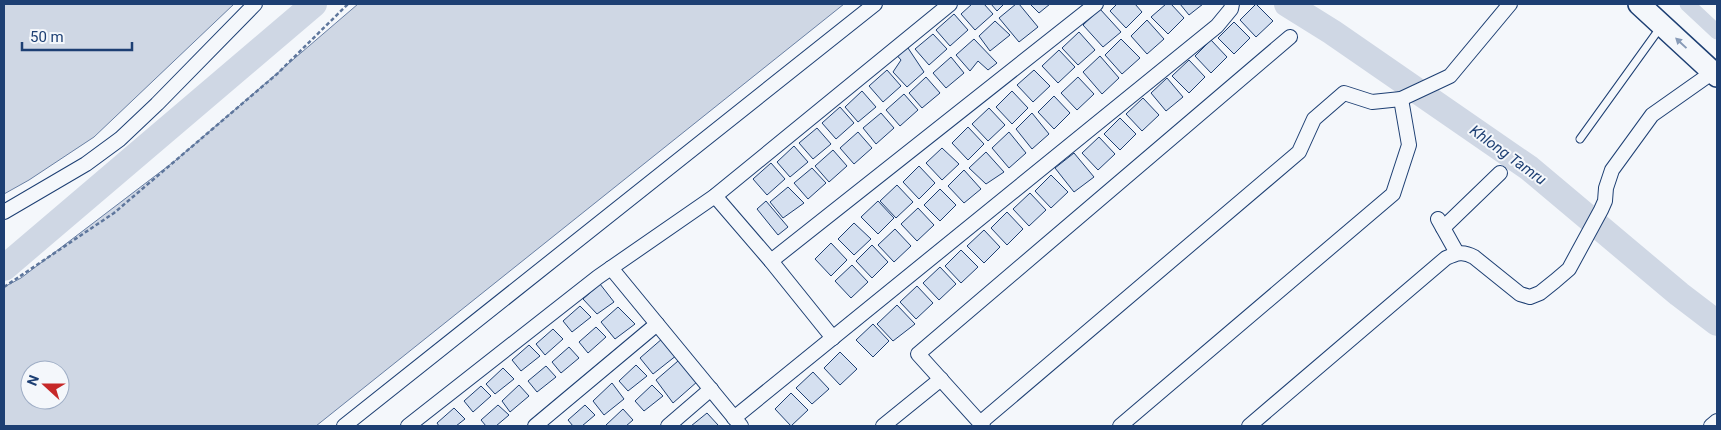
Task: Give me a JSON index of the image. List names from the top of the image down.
{
  "water": ["Khlong Tamru"],
  "scale_bar": "50 m",
  "north": "left"
}
